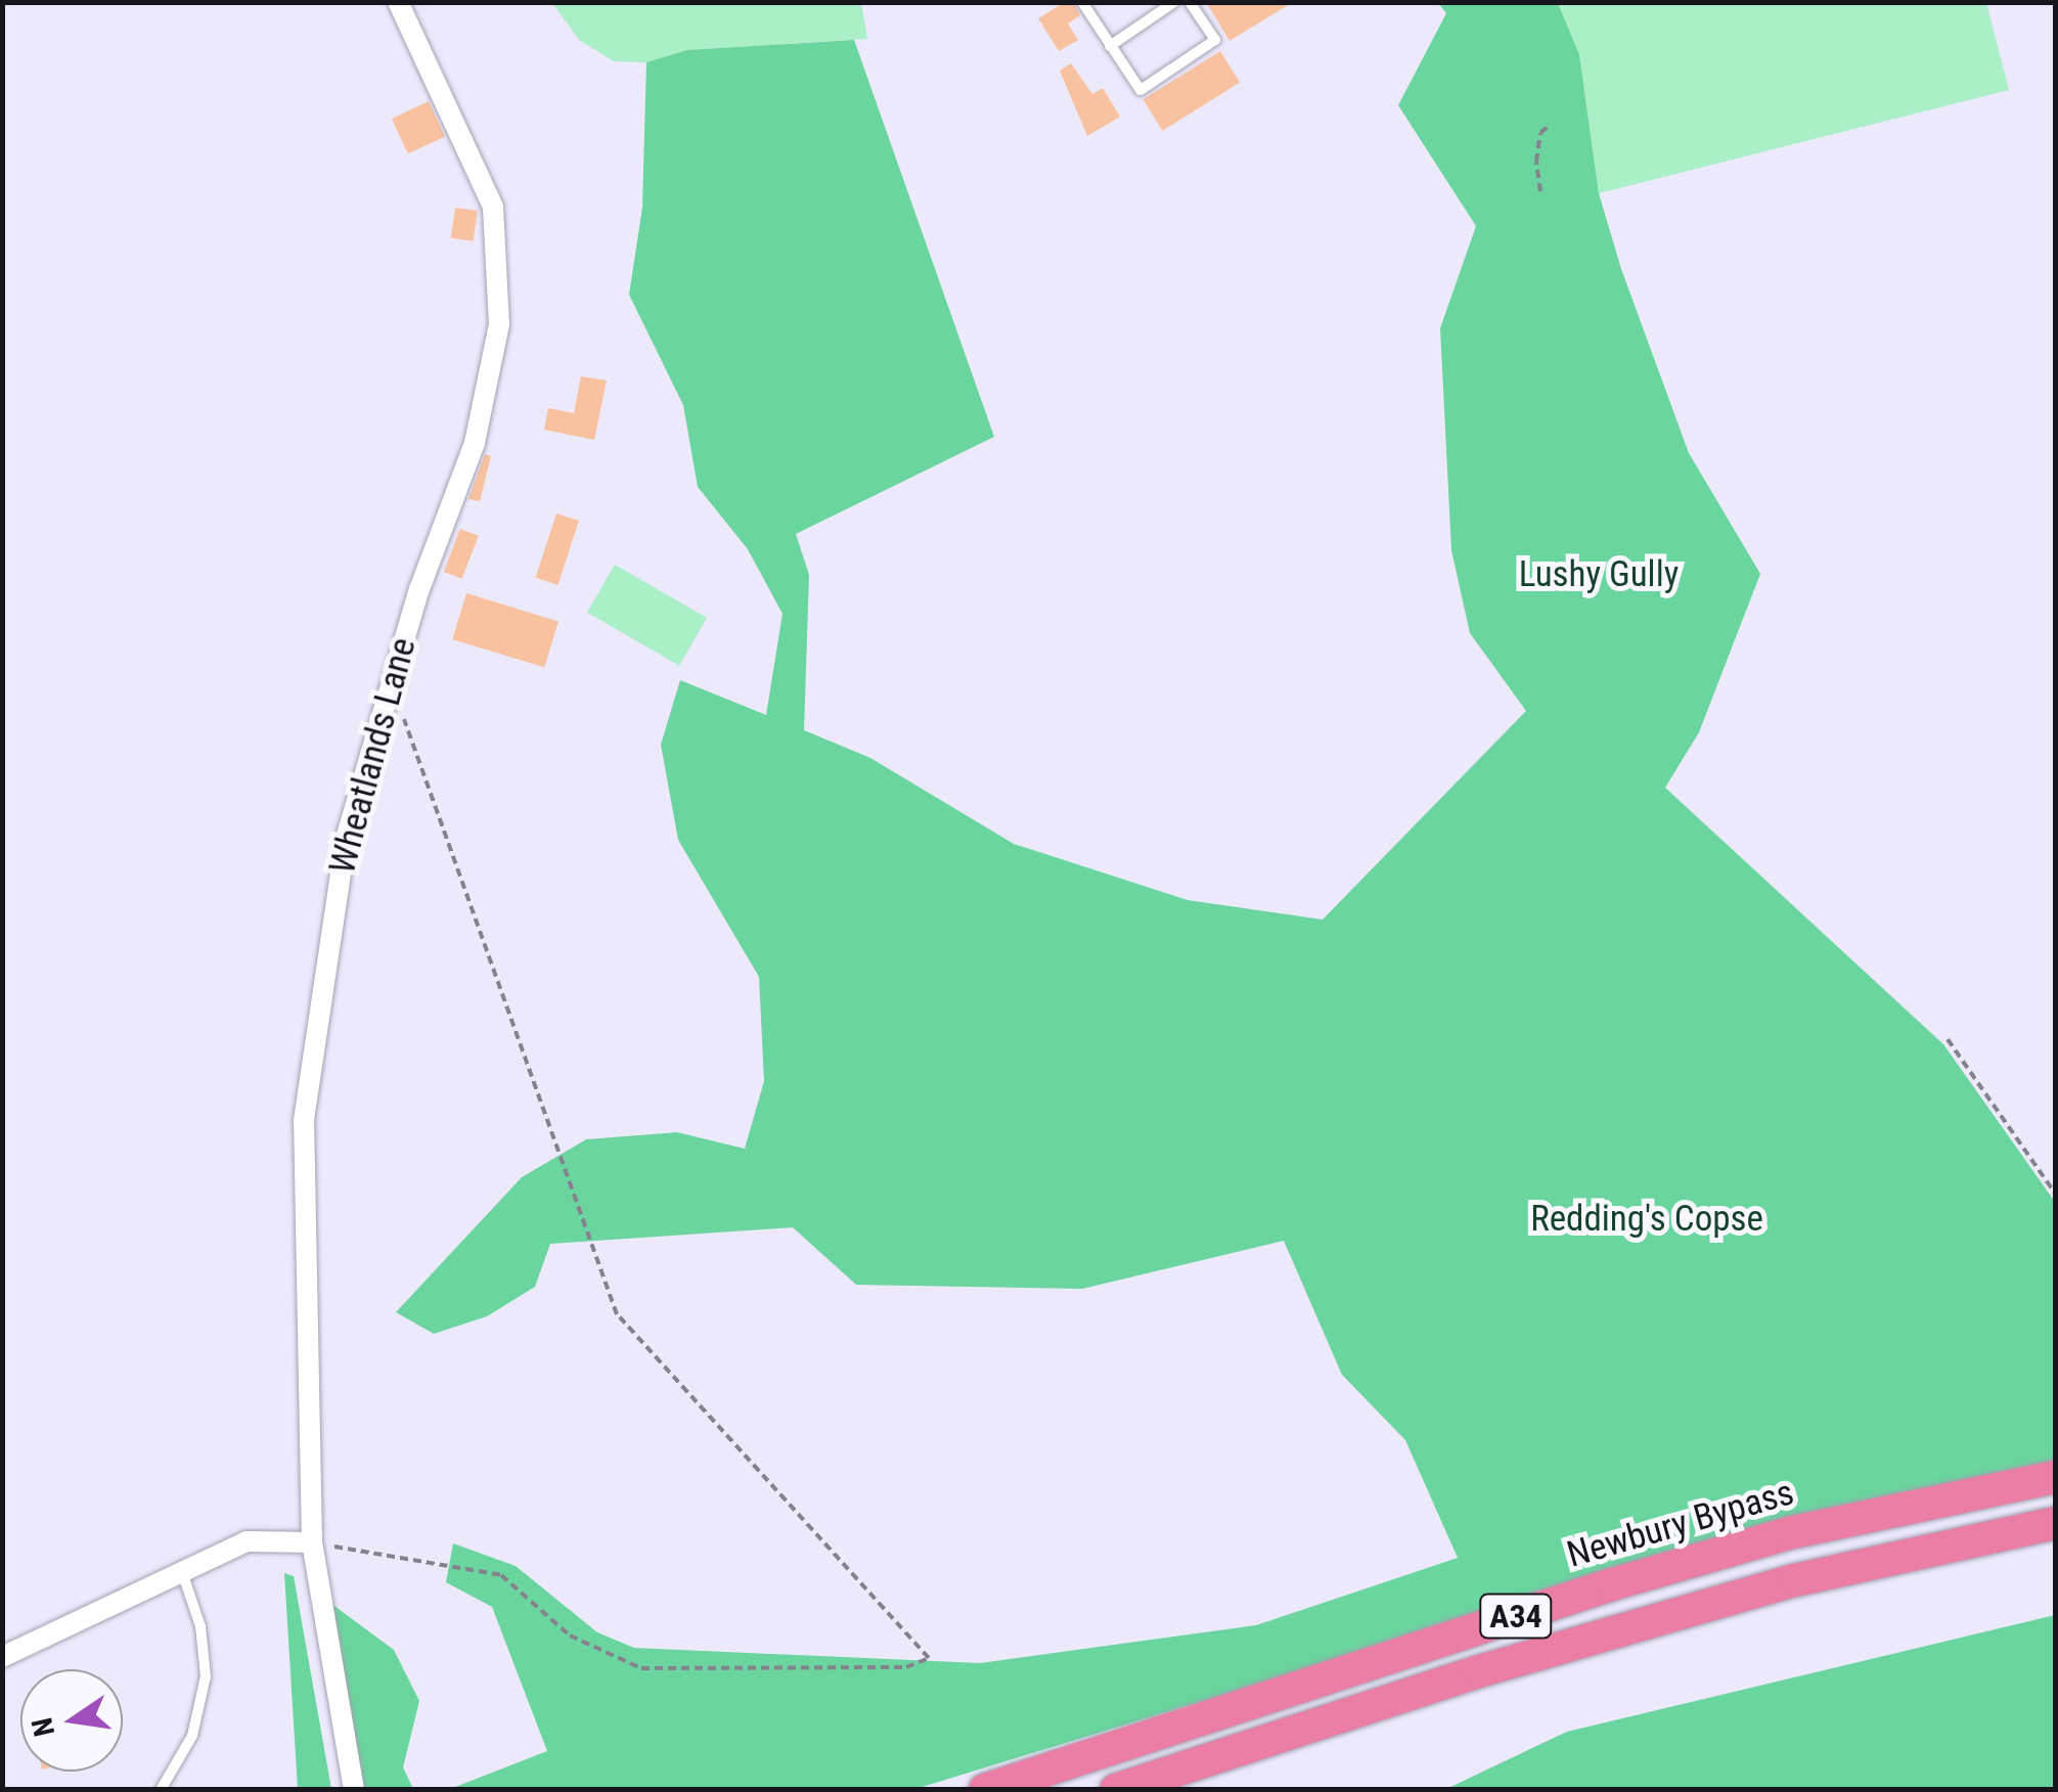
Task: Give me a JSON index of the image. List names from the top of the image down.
{
  "streets": {
    "highway": ["Newbury Bypass", "A34"],
    "street": ["Wheatlands Lane"]
  },
  "parks": ["Lushy Gully", "Redding's Copse"],
  "north": "left"
}
